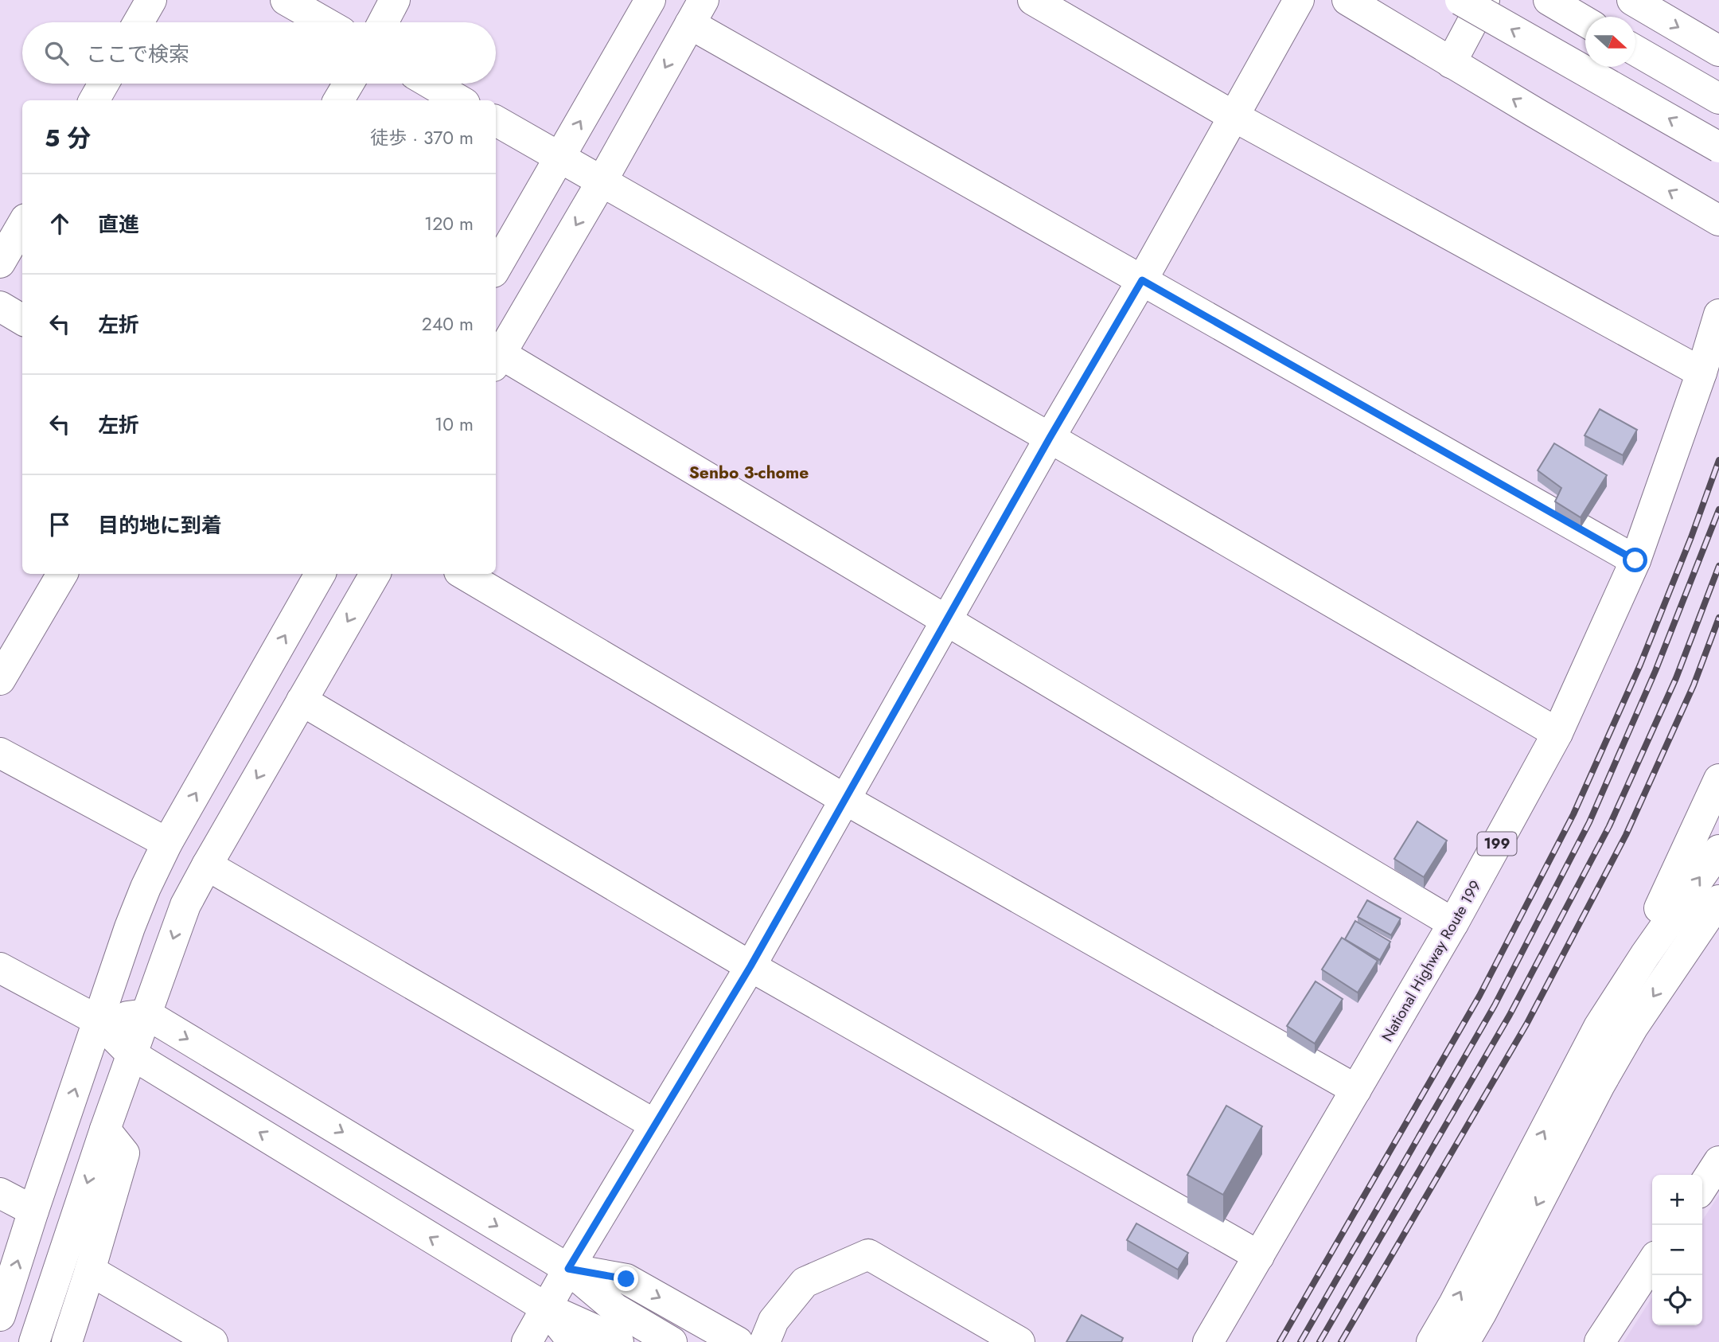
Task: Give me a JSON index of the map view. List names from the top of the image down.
{
  "streets": {
    "main road": ["199", "National Highway Route 199"]
  },
  "districts": ["Senbo 3-chome"],
  "north": "right",
  "page": {
    "search": "ここで検索",
    "heading": ["5 分", "徒歩 · 370 m"],
    "list": [
      ["直進", "120 m"],
      ["左折", "240 m"],
      ["左折", "10 m"],
      "目的地に到着"
    ],
    "map_buttons": ["+", "−"]
  }
}
